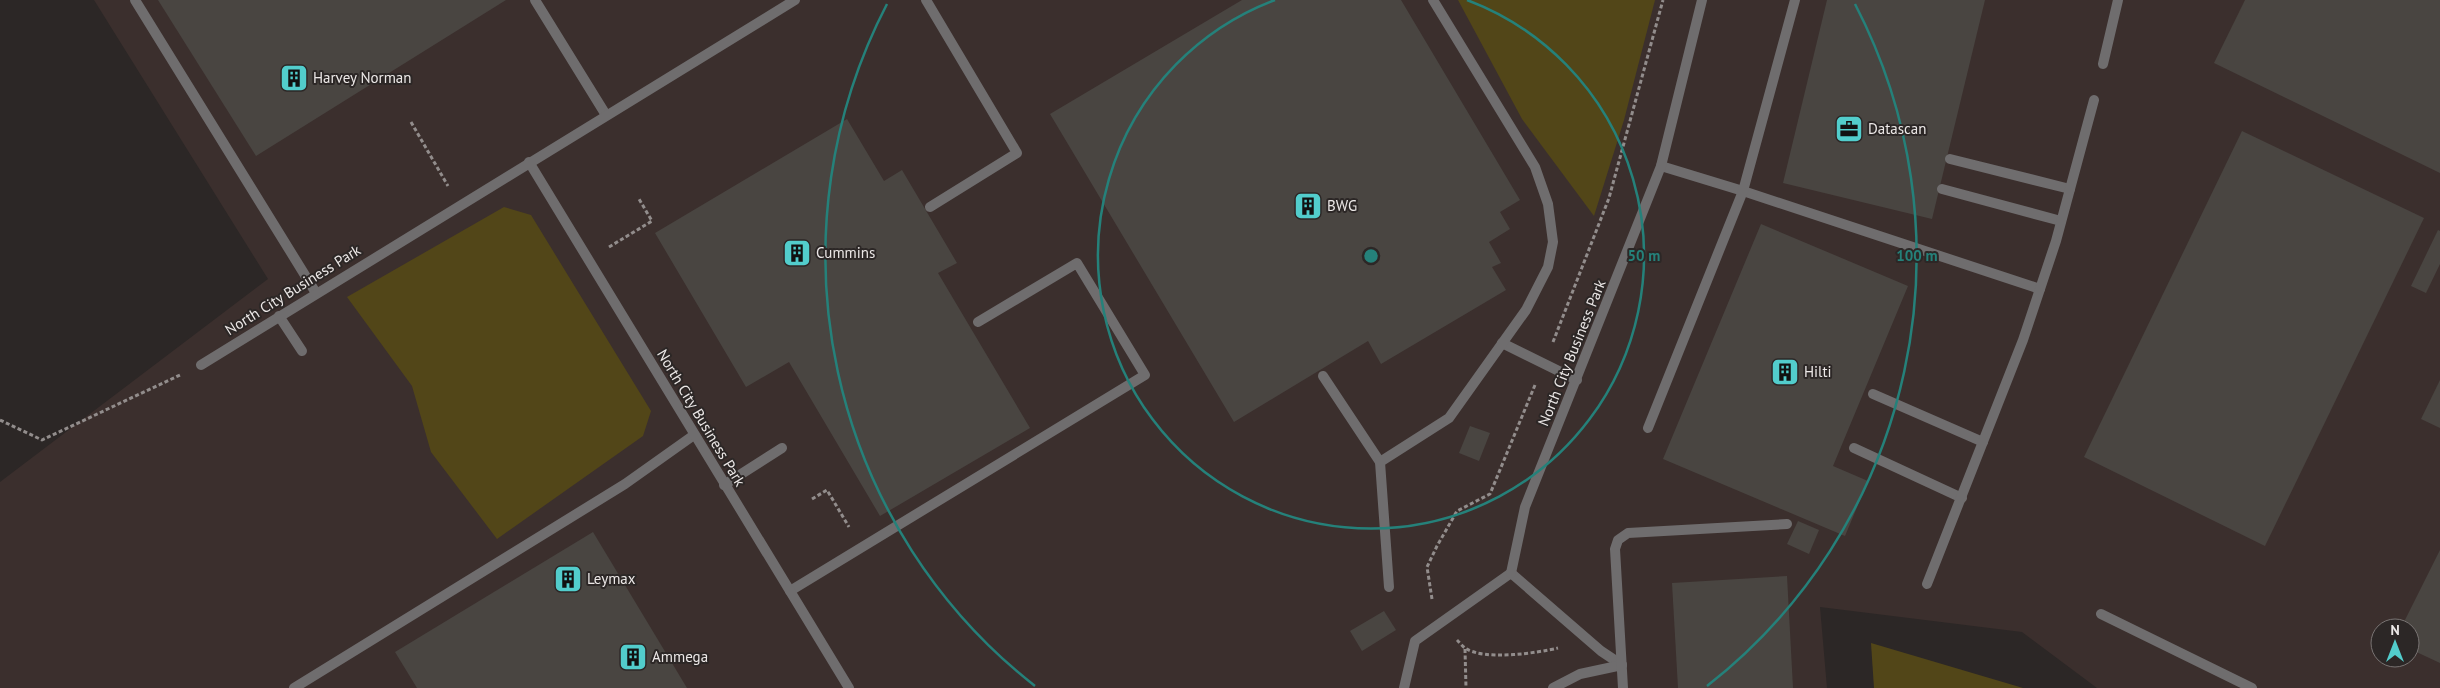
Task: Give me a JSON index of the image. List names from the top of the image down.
{
  "streets": {
    "street": ["North City Business Park"]
  },
  "places": {
    "building": [
      "Harvey Norman",
      "BWG",
      "Cummins",
      "Hilti",
      "Leymax",
      "Ammega"
    ],
    "office": ["Datascan"]
  },
  "north": "top",
  "rings": ["50 m", "100 m"]
}
